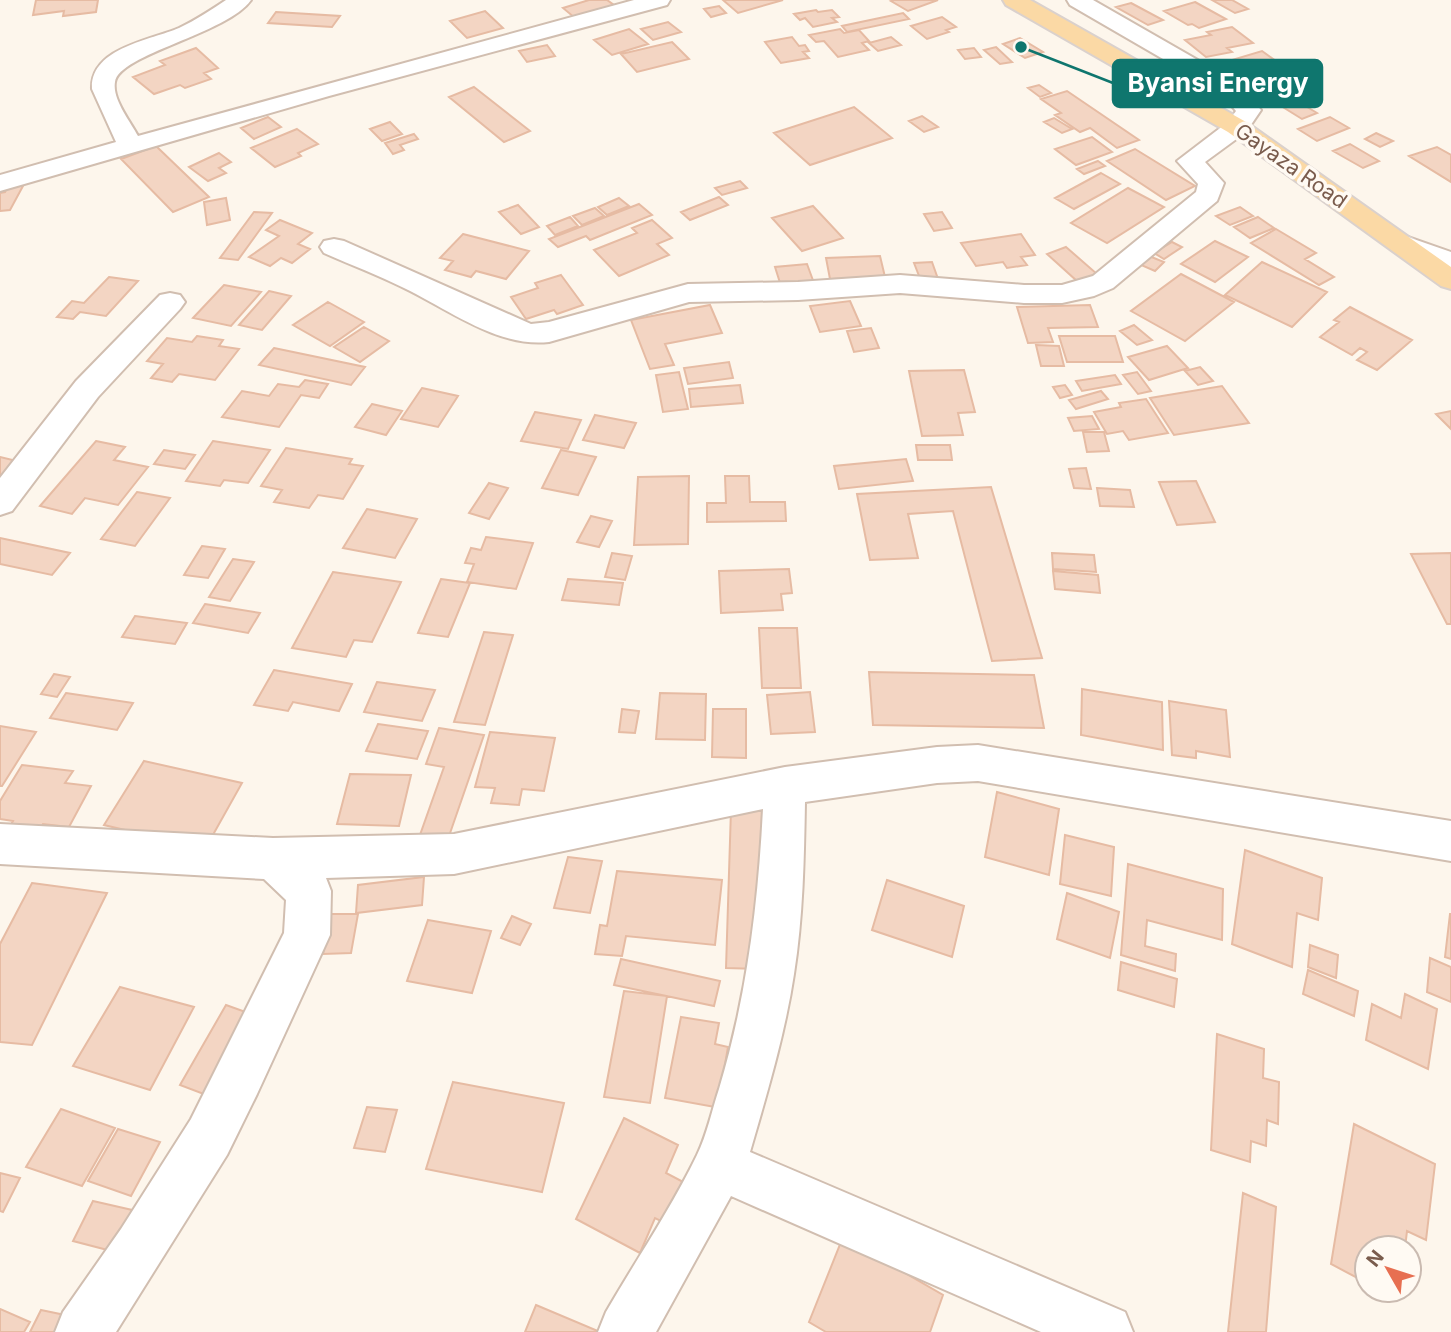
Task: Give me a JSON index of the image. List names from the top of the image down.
{
  "streets": {
    "main road": ["Gayaza Road"]
  },
  "places": ["Byansi Energy"],
  "north": "top left"
}
